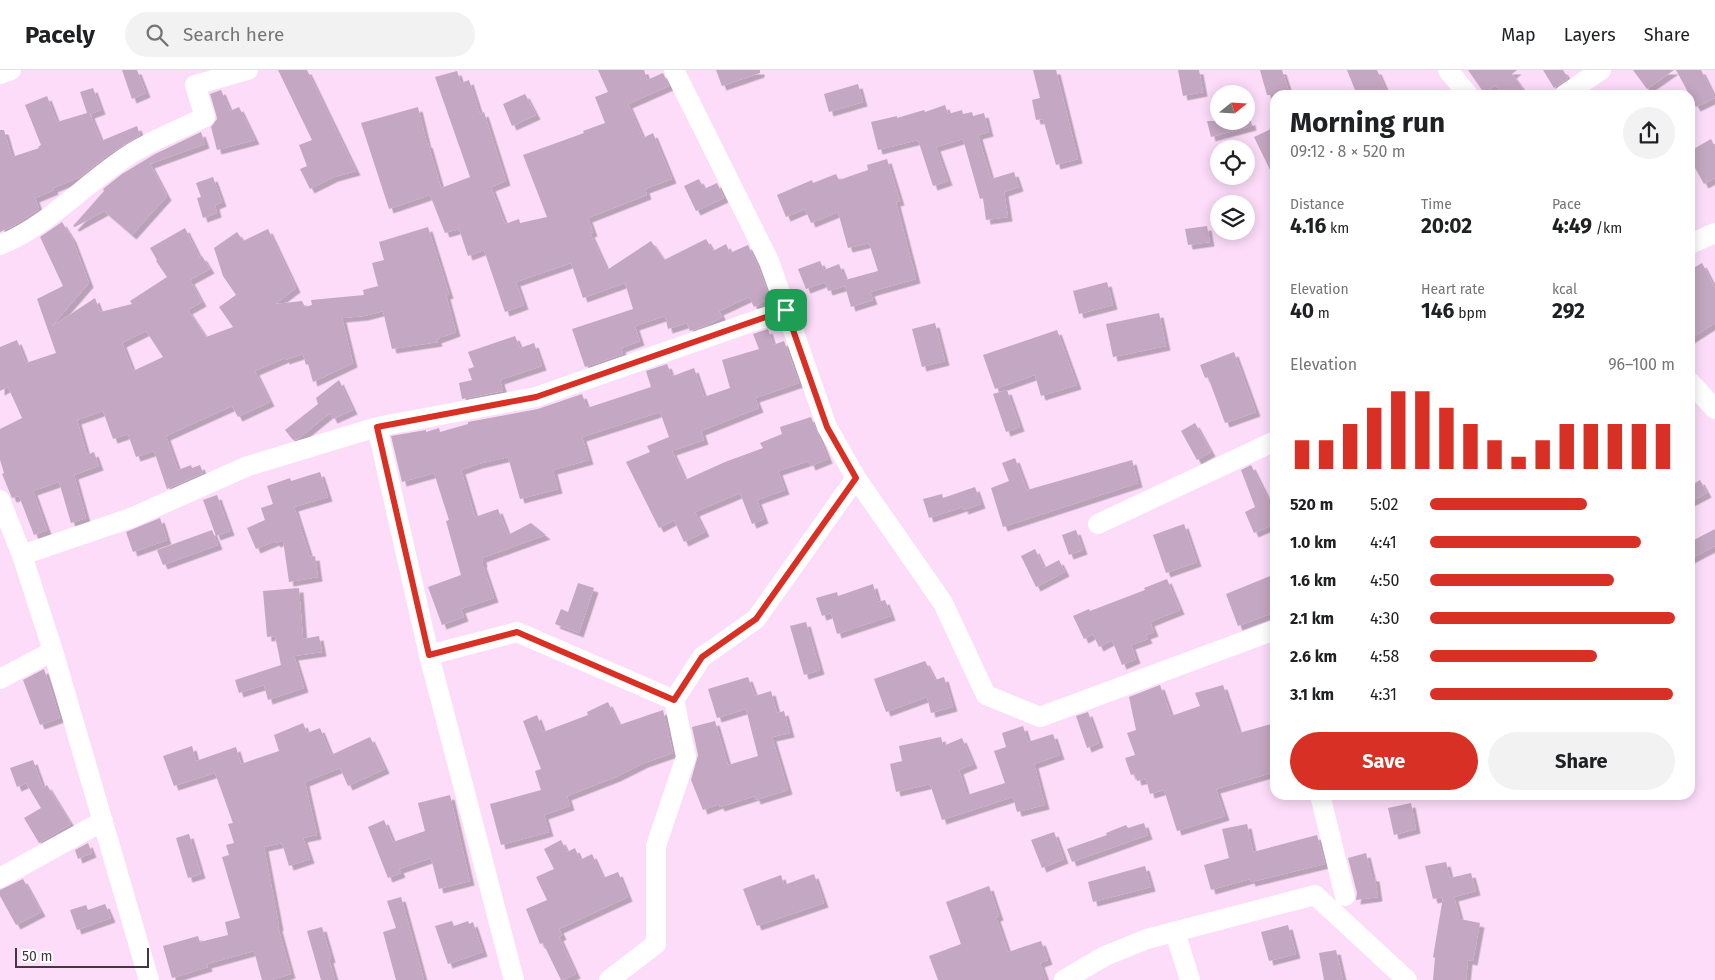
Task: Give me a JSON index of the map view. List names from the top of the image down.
{
  "scale_bar": "50 m",
  "north": "right",
  "page": {
    "header": "Pacely",
    "search": "Search here",
    "nav": ["Map", "Layers", "Share"],
    "heading": ["Morning run", "09:12 · 8 × 520 m"],
    "stats": [
      ["Distance", "4.16 km"],
      ["Time", "20:02"],
      ["Pace", "4:49 /km"],
      ["Elevation", "40 m"],
      ["Heart rate", "146 bpm"],
      ["kcal", "292"]
    ],
    "chart": ["Elevation", "96–100 m"],
    "list": [
      {
        "name": "520 m",
        "note": "5:02"
      },
      {
        "name": "1.0 km",
        "note": "4:41"
      },
      {
        "name": "1.6 km",
        "note": "4:50"
      },
      {
        "name": "2.1 km",
        "note": "4:30"
      },
      {
        "name": "2.6 km",
        "note": "4:58"
      },
      {
        "name": "3.1 km",
        "note": "4:31"
      }
    ],
    "buttons": ["Save", "Share"],
    "scale": "50 m"
  }
}
